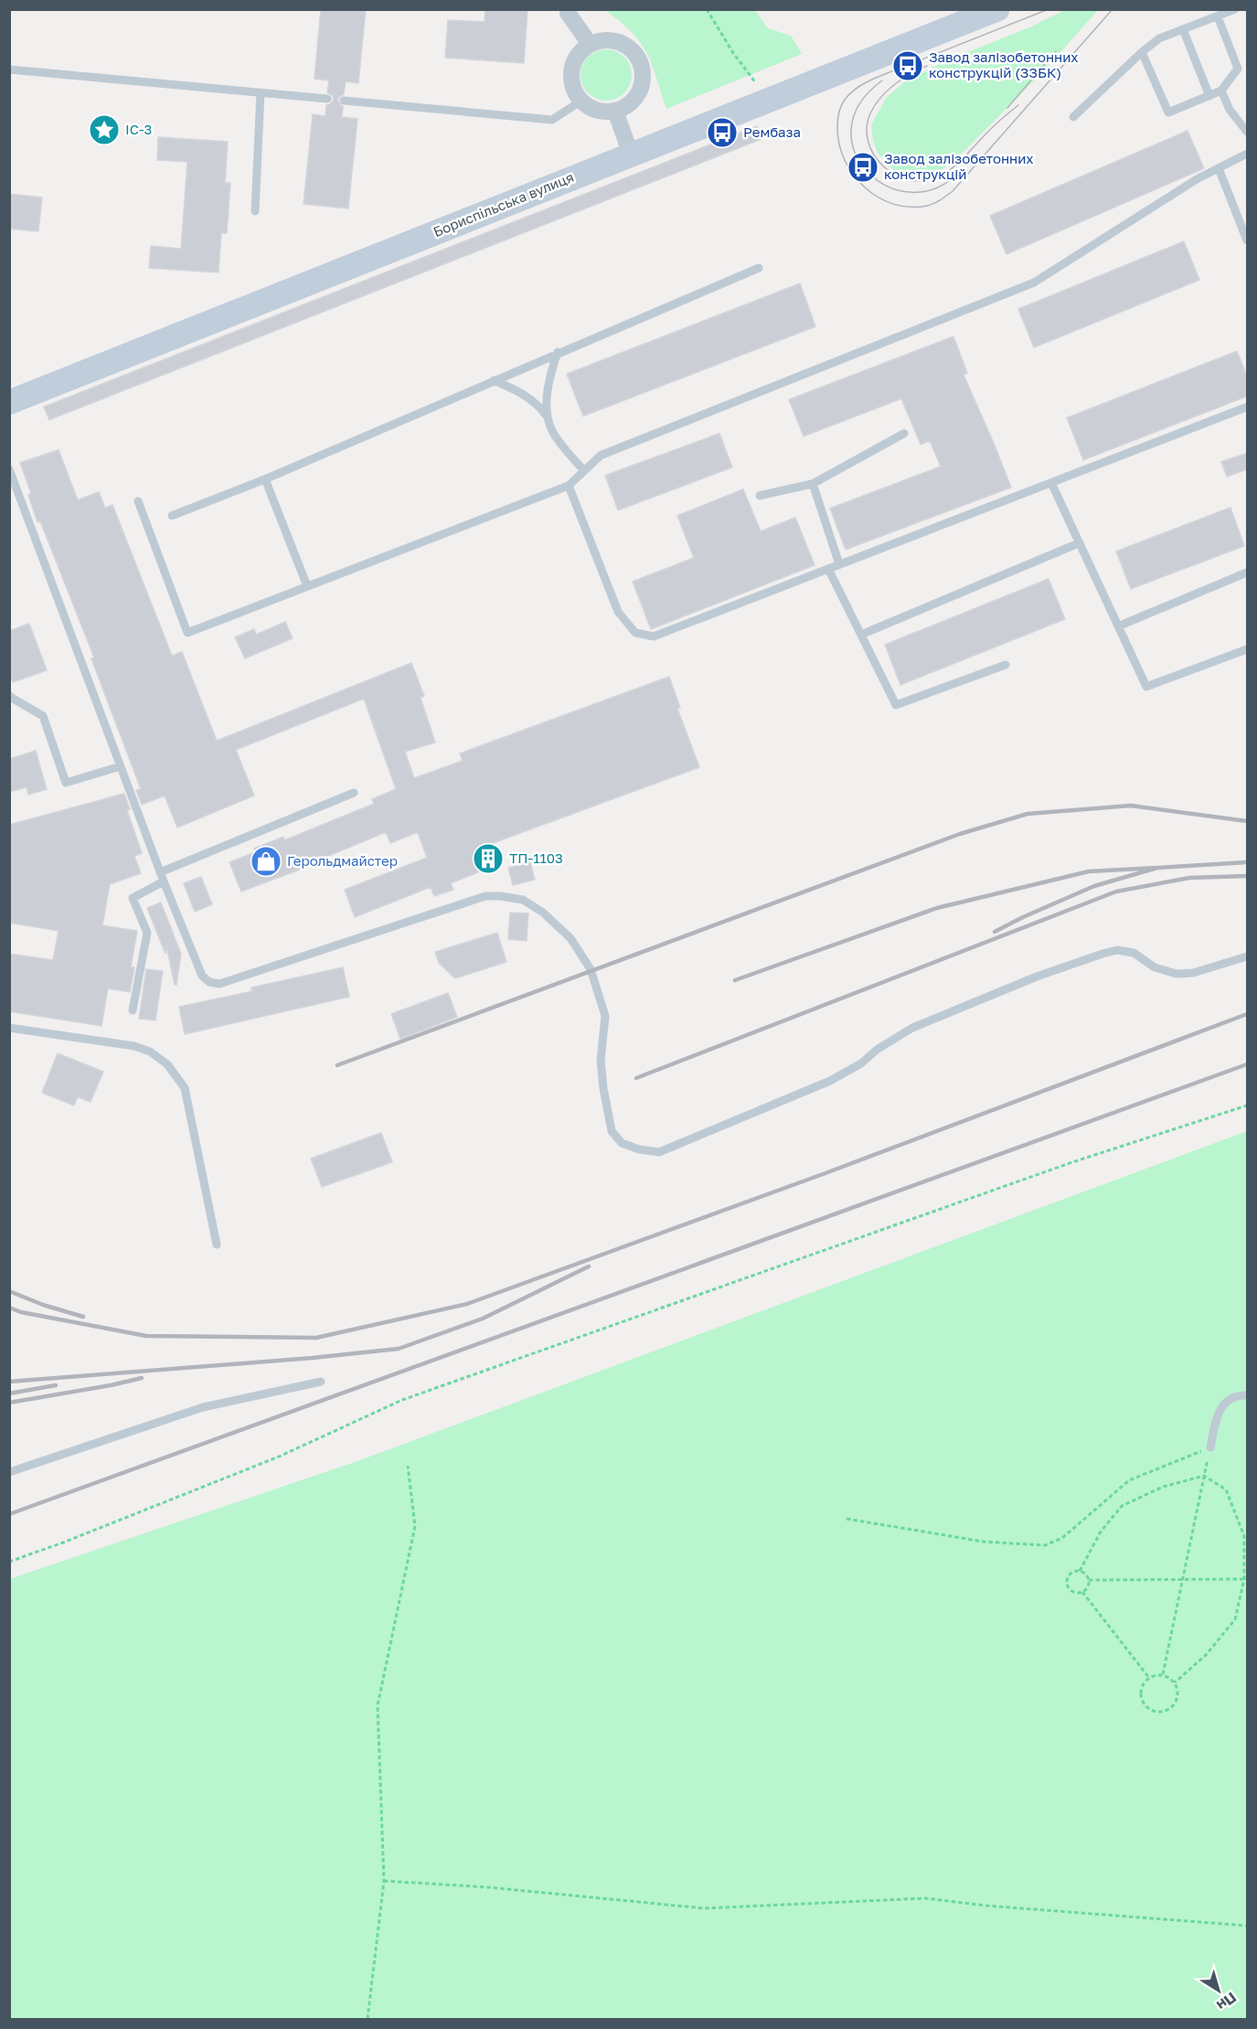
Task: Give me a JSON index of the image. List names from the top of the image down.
{
  "streets": {
    "main road": ["Бориспільська вулиця"]
  },
  "places": {
    "bus stop": ["Завод залізобетонних конструкцій (ЗЗБК)", "Рембаза", "Завод залізобетонних конструкцій"],
    "place": ["ІС-3"],
    "building": ["ТП-1103"],
    "shop": ["Герольдмайстер"]
  },
  "north": "bottom right"
}
